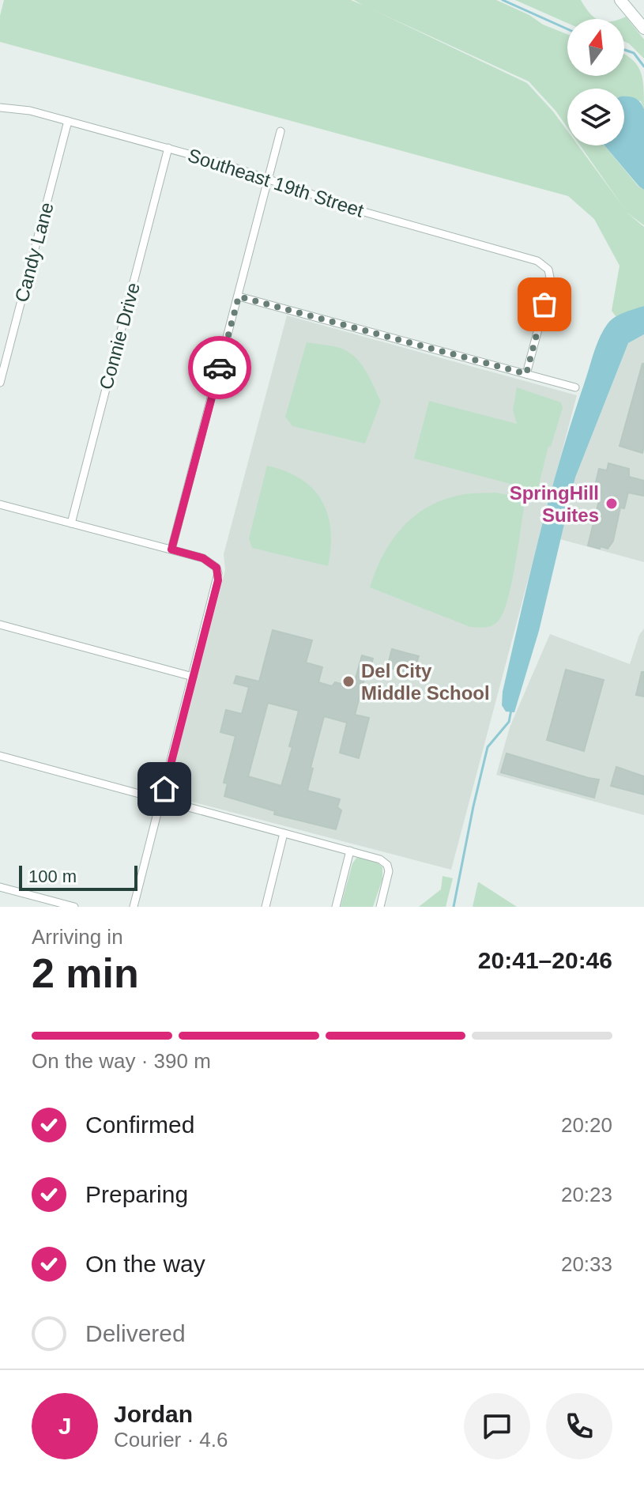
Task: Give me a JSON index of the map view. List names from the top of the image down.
{
  "streets": {
    "street": ["Southeast 19th Street", "Candy Lane", "Connie Drive"]
  },
  "crossings": [
    ["Southeast 19th Street", "Candy Lane"],
    ["Southeast 19th Street", "Connie Drive"]
  ],
  "places": ["SpringHill Suites", "Del City Middle School"],
  "scale_bar": "100 m",
  "north": "top",
  "page": {
    "scale": "100 m",
    "heading": ["2 min", "Arriving in", "20:41–20:46"],
    "panel": ["Jordan", "Courier · 4.6"],
    "bar": "On the way · 390 m",
    "list": [
      ["Confirmed", "20:20"],
      ["Preparing", "20:23"],
      ["On the way", "20:33"],
      "Delivered"
    ],
    "round": "J"
  }
}
